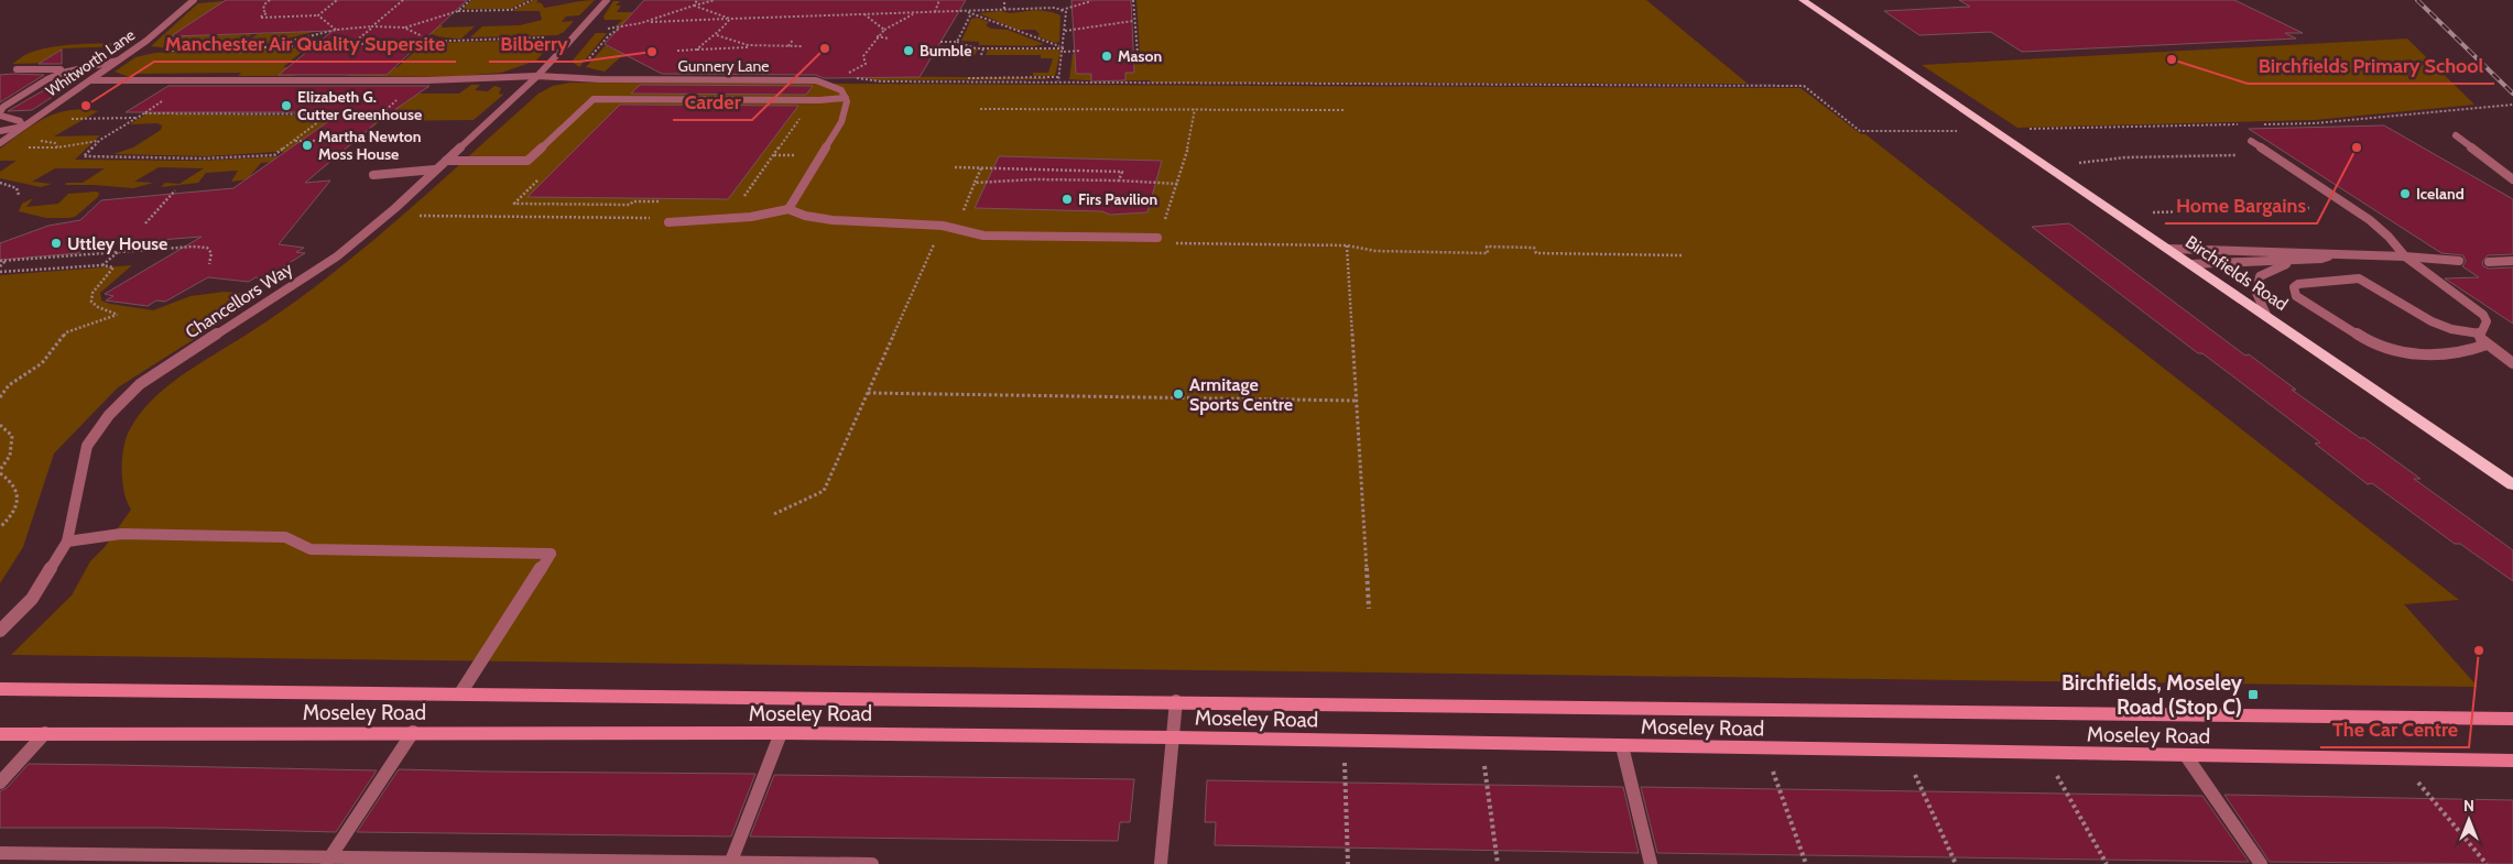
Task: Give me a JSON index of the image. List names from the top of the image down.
{
  "streets": {
    "highway": ["Birchfields Road"],
    "main road": ["Moseley Road"],
    "street": ["Whitworth Lane", "Gunnery Lane", "Chancellors Way"]
  },
  "crossings": [
    ["Whitworth Lane", "Gunnery Lane"],
    ["Gunnery Lane", "Chancellors Way"]
  ],
  "places": {
    "other": [
      "Carder",
      "Bumble",
      "Bilberry",
      "Mason",
      "Birchfields Primary School",
      "Manchester Air Quality Supersite",
      "Elizabeth G. Cutter Greenhouse",
      "Martha Newton Moss House",
      "Home Bargains",
      "Iceland",
      "Firs Pavilion",
      "Uttley House",
      "Armitage Sports Centre",
      "The Car Centre"
    ],
    "transit": ["Birchfields, Moseley Road (Stop C)"]
  },
  "north": "top"
}
